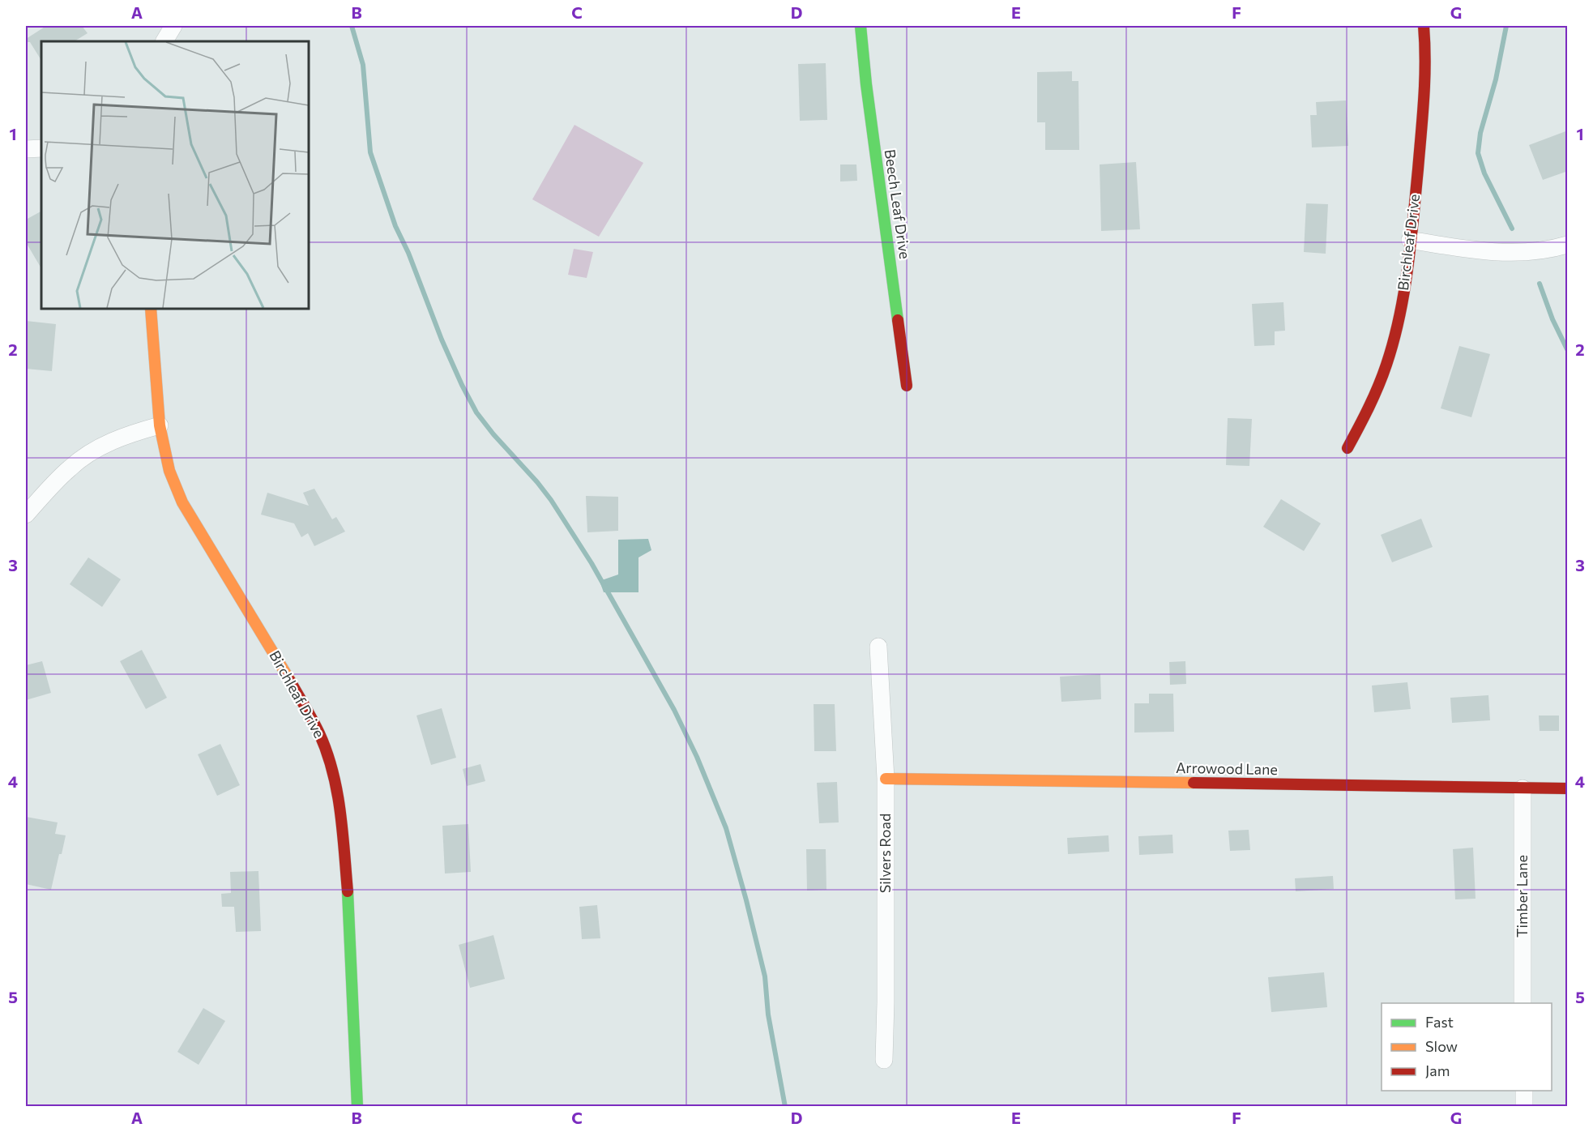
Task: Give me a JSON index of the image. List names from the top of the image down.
{
  "streets": {
    "street": [
      "Beech Leaf Drive",
      "Birchleaf Drive",
      "Arrowood Lane",
      "Silvers Road",
      "Timber Lane"
    ]
  },
  "crossings": [
    ["Arrowood Lane", "Silvers Road"],
    ["Arrowood Lane", "Timber Lane"]
  ],
  "legend": ["Fast", "Slow", "Jam"],
  "grid": {
    "columns": [
      "A",
      "B",
      "C",
      "D",
      "E",
      "F",
      "G"
    ],
    "rows": [
      "1",
      "2",
      "3",
      "4",
      "5"
    ]
  }
}
